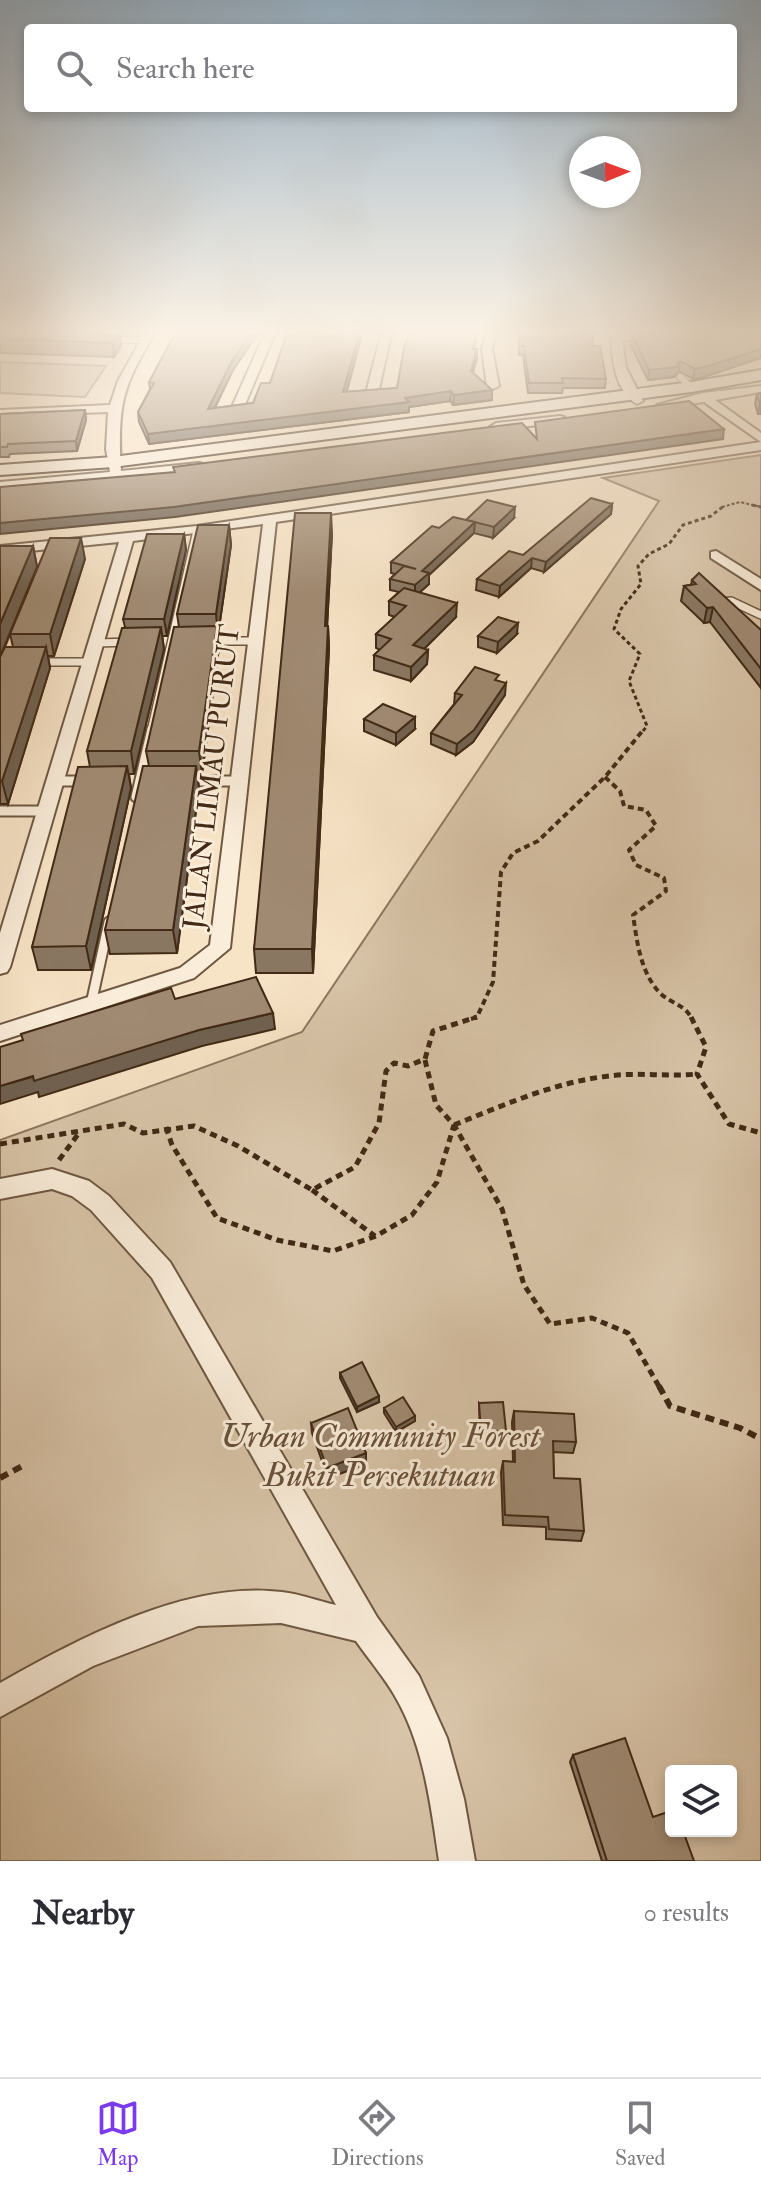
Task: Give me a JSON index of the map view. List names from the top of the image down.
{
  "streets": {
    "street": ["JALAN LIMAU PURUT"]
  },
  "parks": ["Urban Community Forest Bukit Persekutuan"],
  "north": "right",
  "page": {
    "search": "Search here",
    "heading": ["Nearby", "0 results"],
    "nav": ["Map", "Directions", "Saved"]
  }
}
